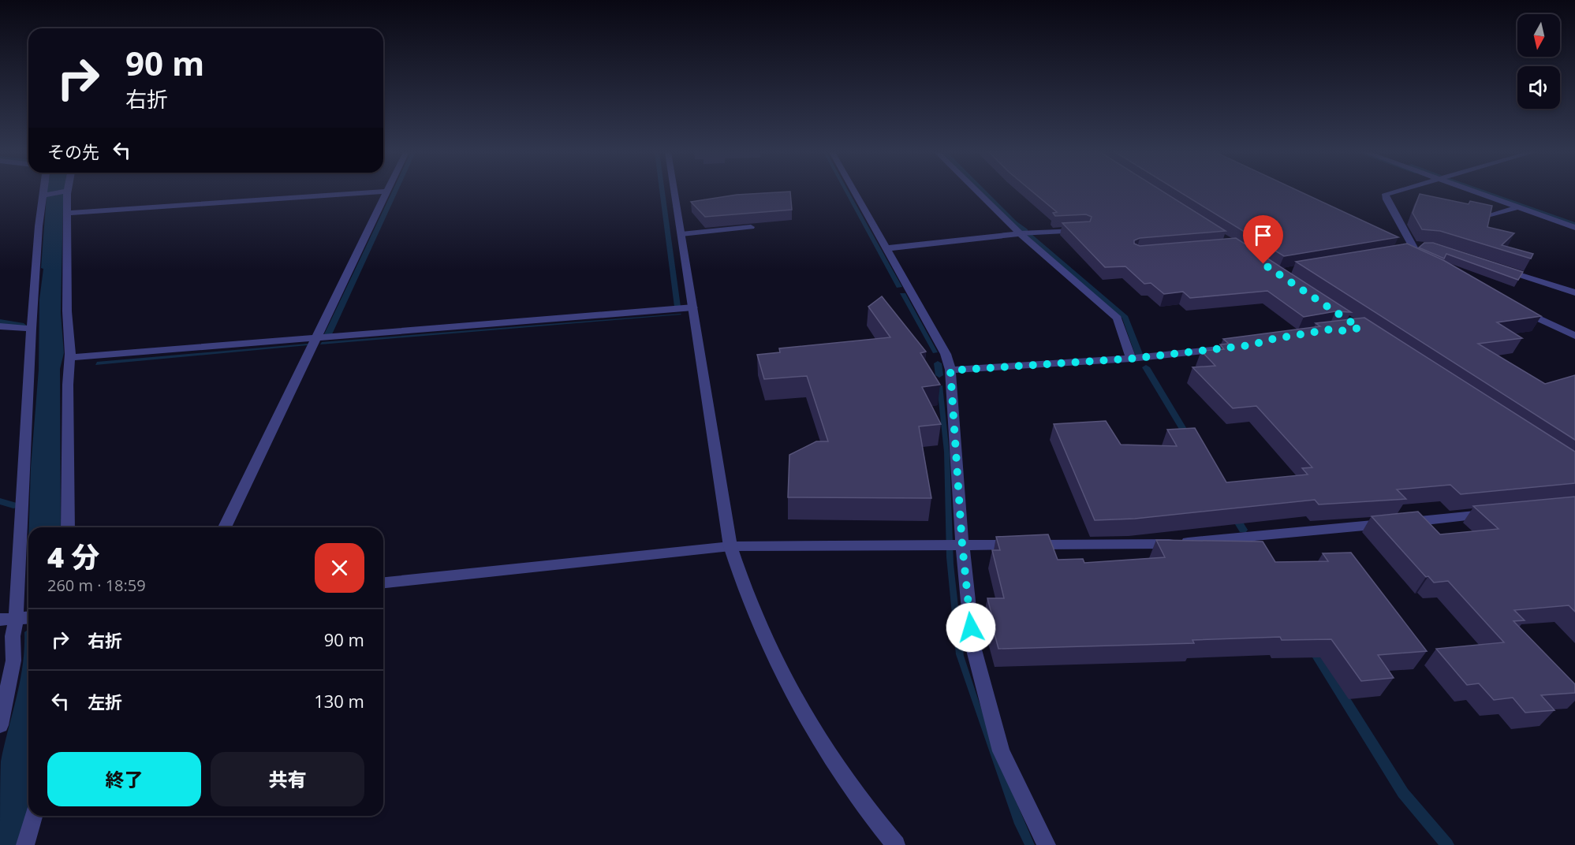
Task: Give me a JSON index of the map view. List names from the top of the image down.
{
  "north": "bottom",
  "page": {
    "turn": ["90 m", "右折"],
    "then": "その先",
    "heading": ["4 分", "260 m · 18:59"],
    "list": [
      {
        "name": "右折",
        "value": "90 m"
      },
      {
        "name": "左折",
        "value": "130 m"
      }
    ],
    "buttons": ["終了", "共有"]
  }
}
